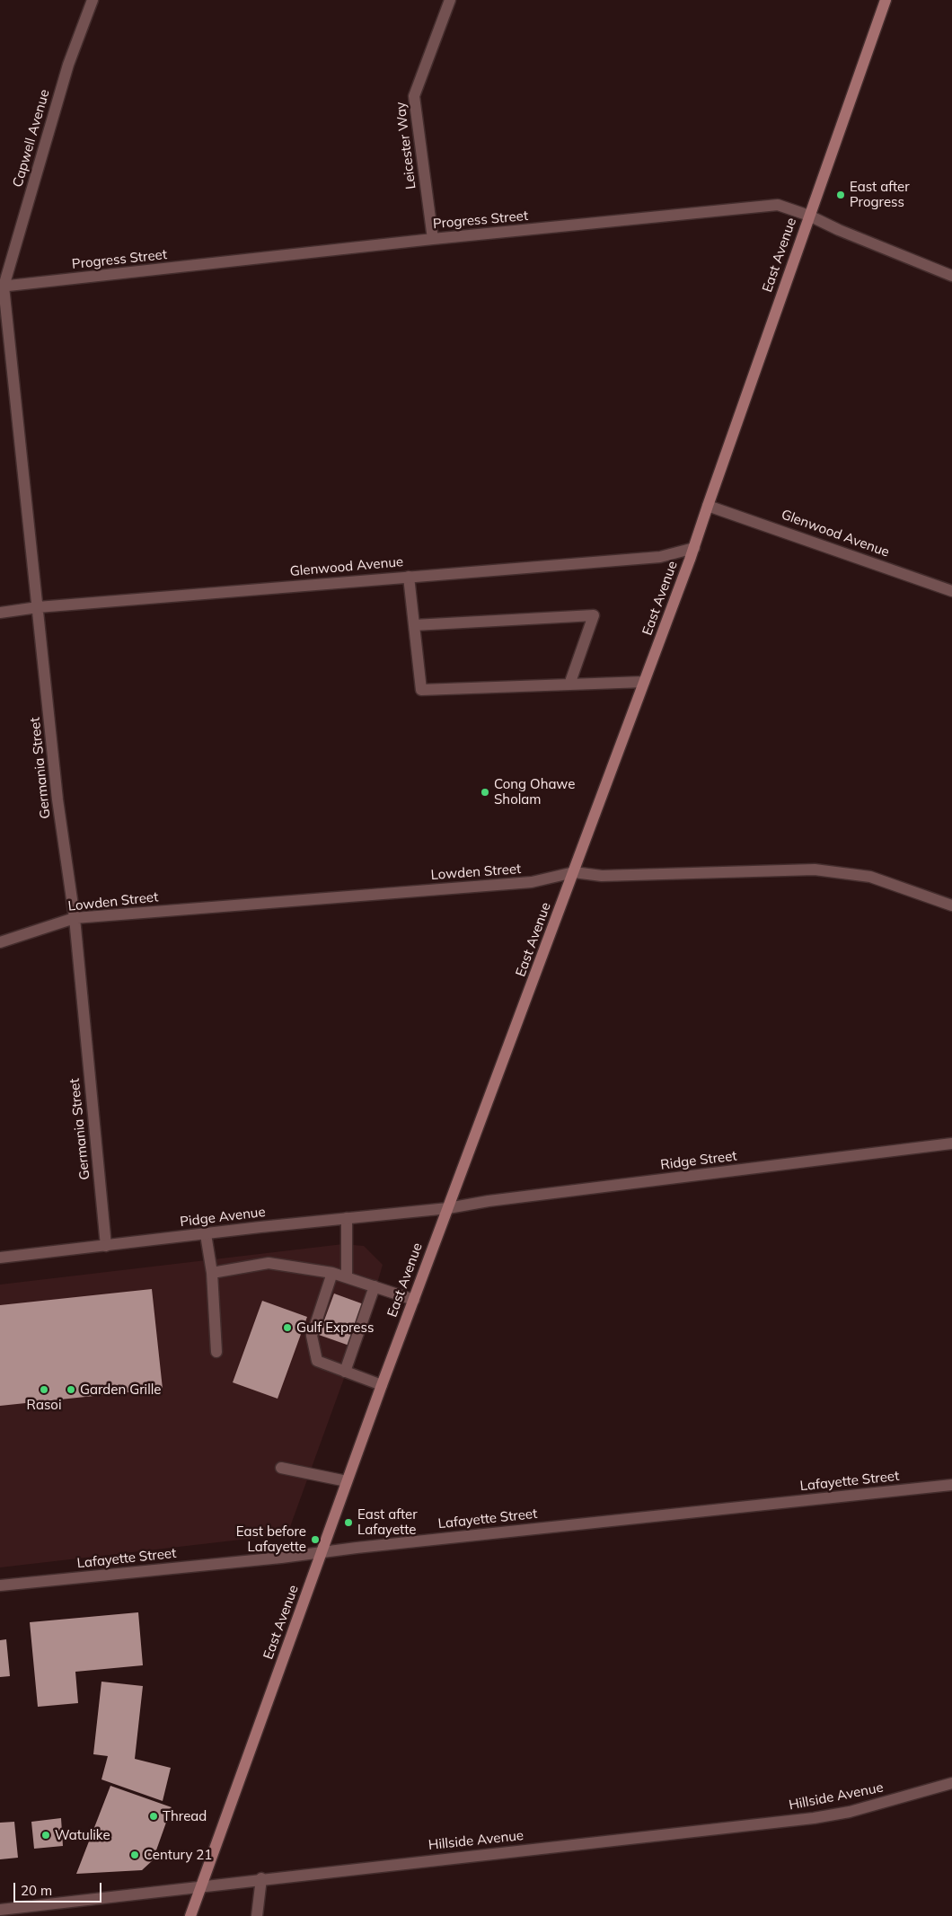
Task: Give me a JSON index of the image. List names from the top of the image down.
{
  "streets": {
    "main road": ["East Avenue"],
    "street": [
      "Capwell Avenue",
      "Leicester Way",
      "Progress Street",
      "Glenwood Avenue",
      "Germania Street",
      "Lowden Street",
      "Ridge Street",
      "Pidge Avenue",
      "Lafayette Street",
      "Hillside Avenue"
    ]
  },
  "crossings": [
    ["Capwell Avenue", "Progress Street"],
    ["Capwell Avenue", "Germania Street"],
    ["Leicester Way", "Progress Street"],
    ["Progress Street", "East Avenue"],
    ["Progress Street", "Germania Street"],
    ["East Avenue", "Glenwood Avenue"],
    ["East Avenue", "Lowden Street"],
    ["East Avenue", "Ridge Street"],
    ["East Avenue", "Pidge Avenue"],
    ["East Avenue", "Lafayette Street"],
    ["East Avenue", "Hillside Avenue"],
    ["Glenwood Avenue", "Germania Street"],
    ["Germania Street", "Lowden Street"],
    ["Germania Street", "Pidge Avenue"],
    ["Ridge Street", "Pidge Avenue"]
  ],
  "places": [
    "East after Progress",
    "Cong Ohawe Sholam",
    "Gulf Express",
    "Rasoi",
    "Garden Grille",
    "East after Lafayette",
    "East before Lafayette",
    "Thread",
    "Watulike",
    "Century 21"
  ],
  "scale_bar": "20 m"
}
